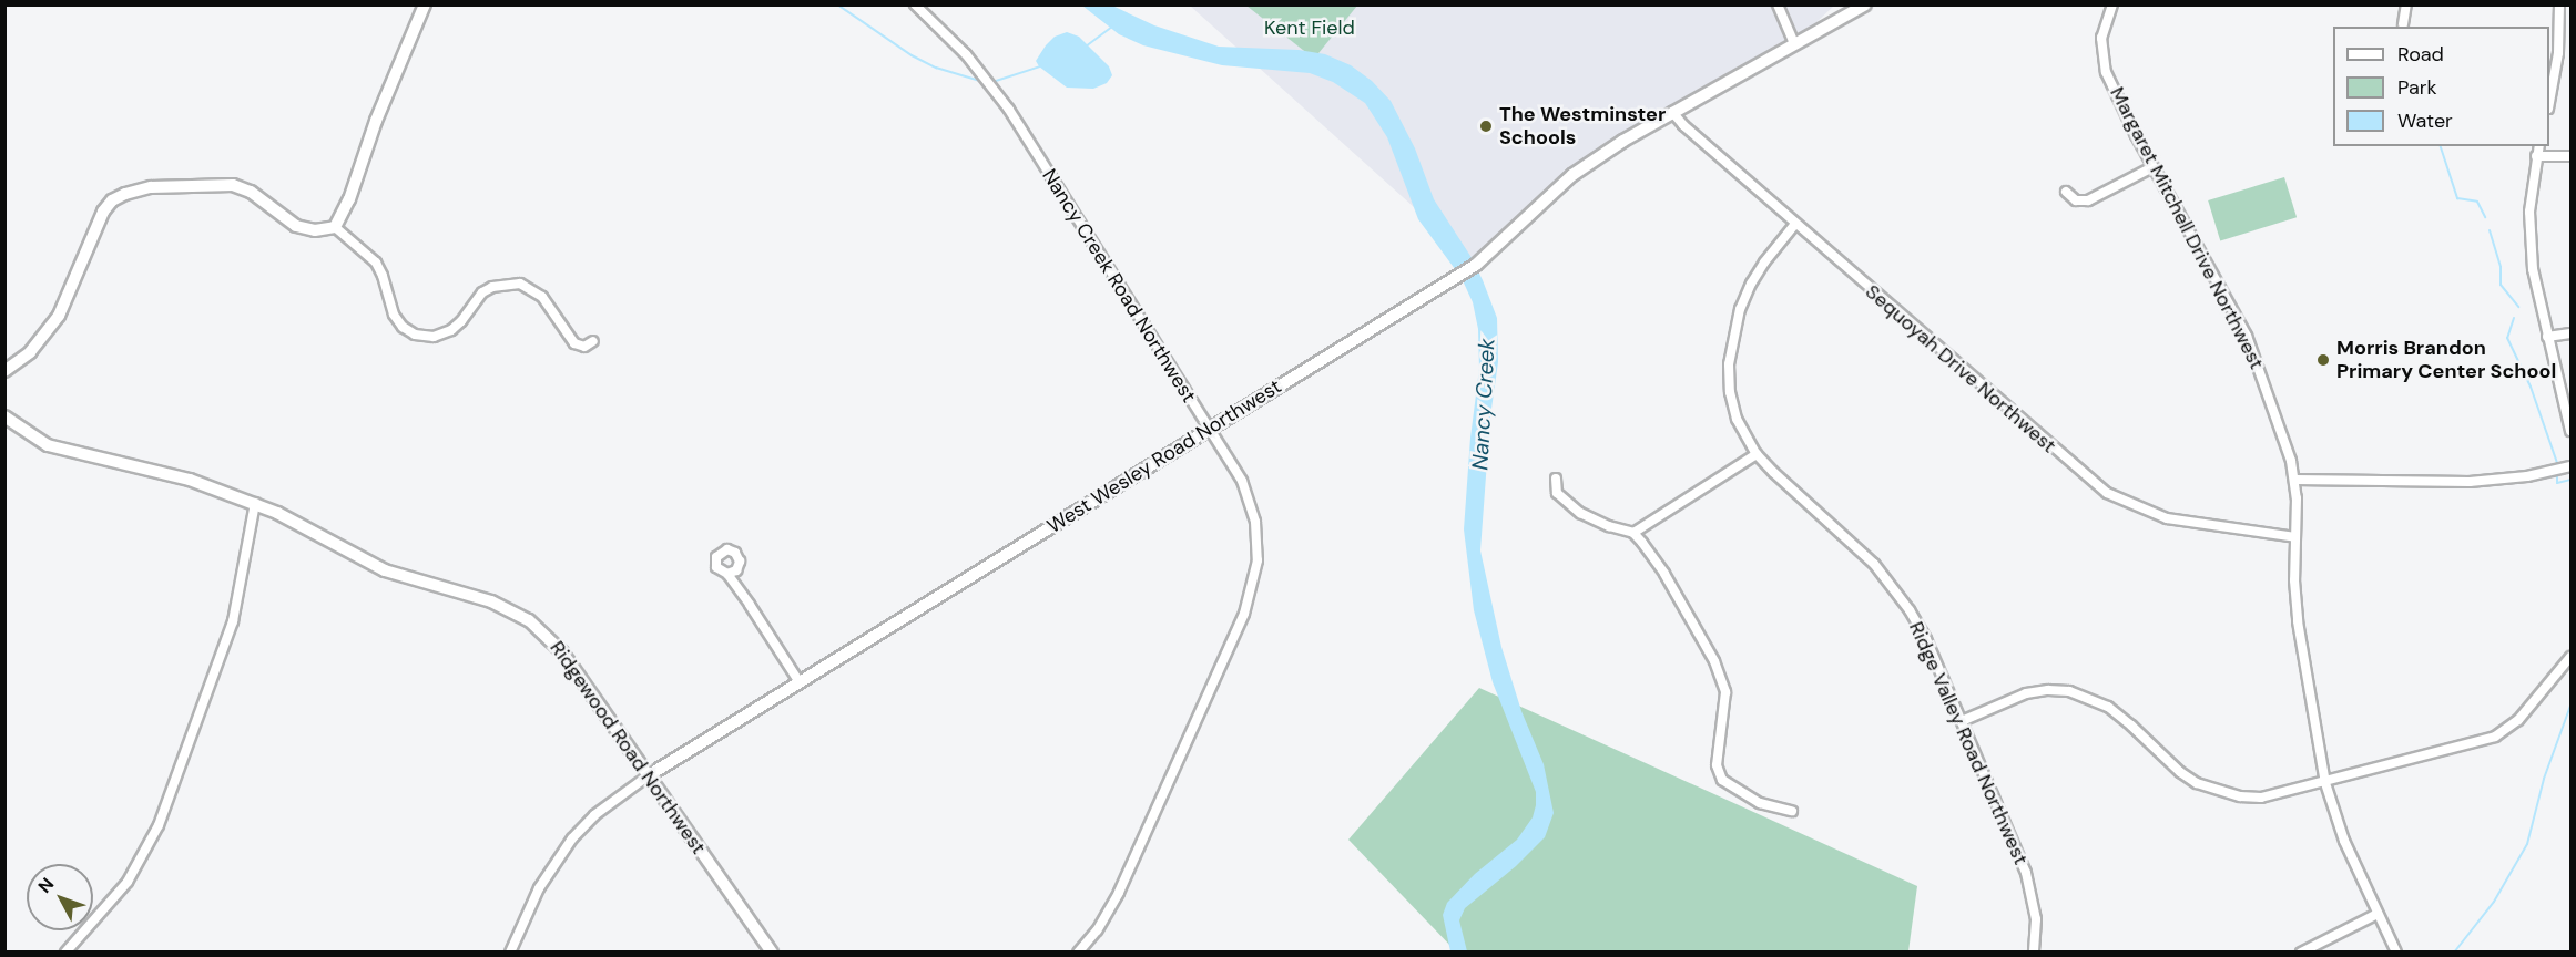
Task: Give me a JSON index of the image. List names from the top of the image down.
{
  "streets": {
    "street": [
      "Margaret Mitchell Drive Northwest",
      "Nancy Creek Road Northwest",
      "Sequoyah Drive Northwest",
      "West Wesley Road Northwest",
      "Ridge Valley Road Northwest",
      "Ridgewood Road Northwest"
    ]
  },
  "crossings": [
    ["Margaret Mitchell Drive Northwest", "Sequoyah Drive Northwest"],
    ["Nancy Creek Road Northwest", "West Wesley Road Northwest"],
    ["Sequoyah Drive Northwest", "West Wesley Road Northwest"],
    ["Sequoyah Drive Northwest", "Ridge Valley Road Northwest"],
    ["West Wesley Road Northwest", "Ridgewood Road Northwest"]
  ],
  "water": ["Nancy Creek"],
  "parks": ["Kent Field"],
  "places": ["The Westminster Schools", "Morris Brandon Primary Center School"],
  "legend": ["Road", "Park", "Water"],
  "north": "top left"
}
